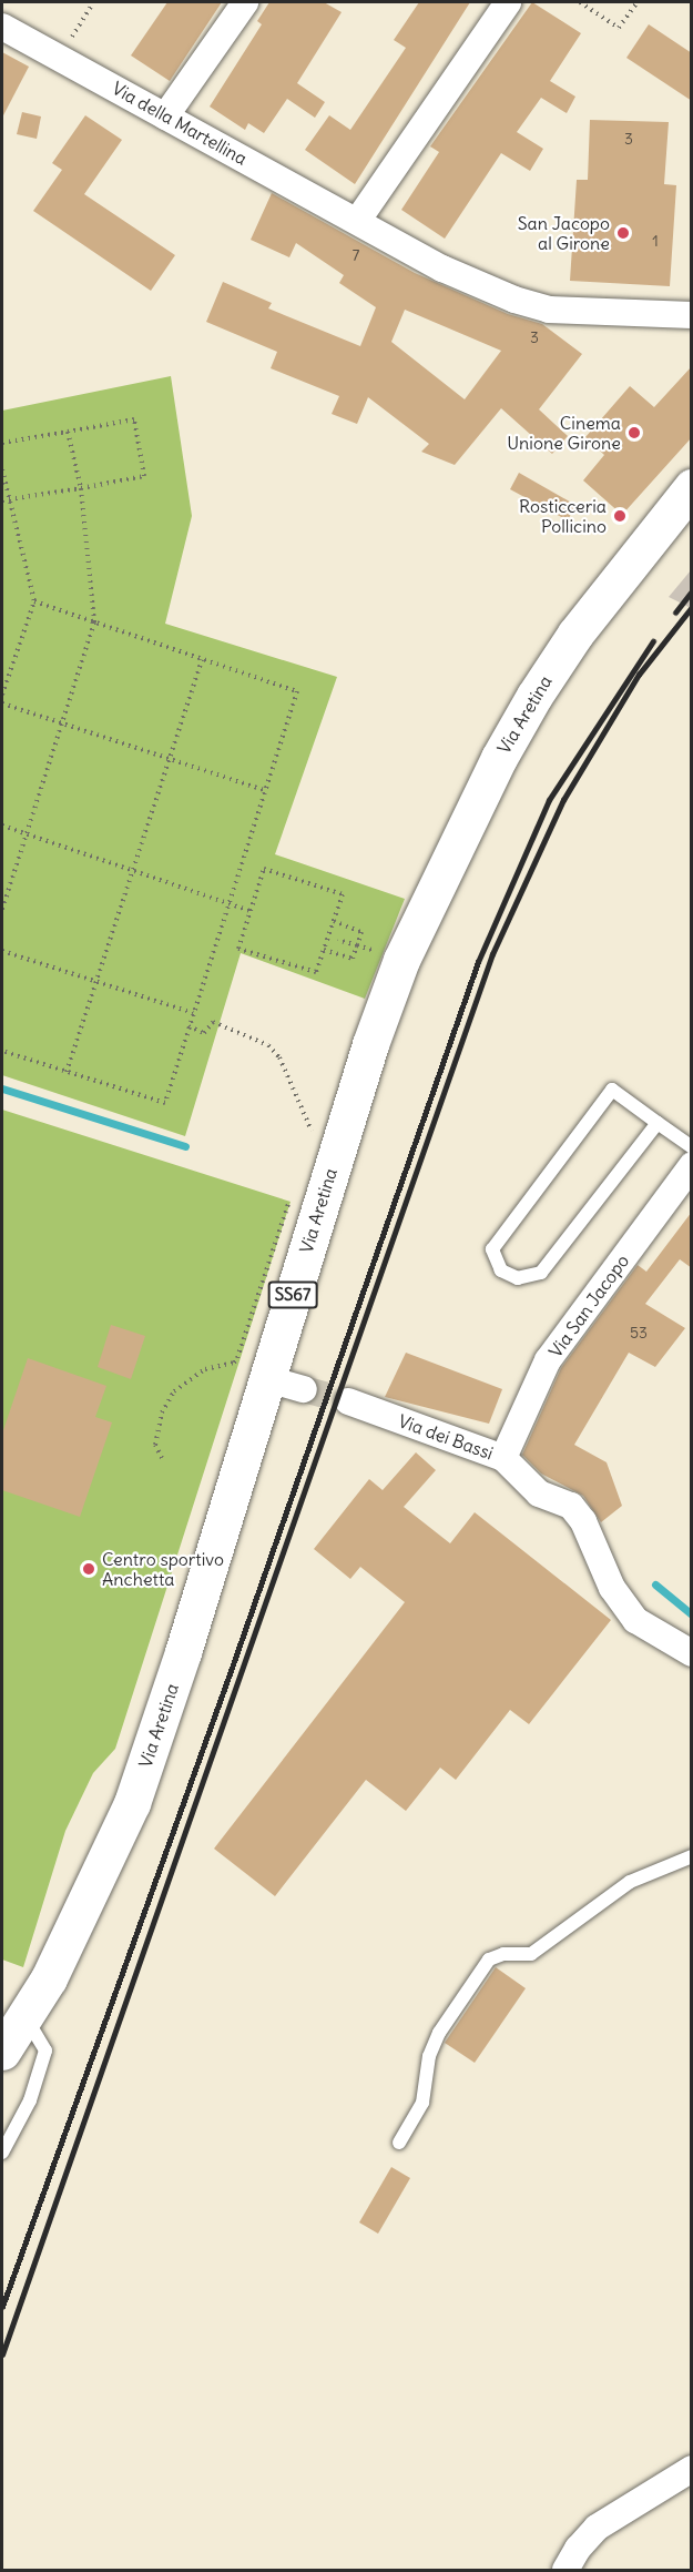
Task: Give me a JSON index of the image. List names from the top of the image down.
{
  "streets": {
    "main road": ["Via Aretina", "SS67"],
    "street": ["Via della Martellina", "Via San Jacopo", "Via dei Bassi"]
  },
  "crossings": [
    ["Via San Jacopo", "Via dei Bassi"]
  ],
  "places": [
    "San Jacopo al Girone",
    "Cinema Unione Girone",
    "Rosticceria Pollicino",
    "Centro sportivo Anchetta"
  ],
  "house_numbers": [
    "3",
    "1",
    "7",
    "3",
    "53"
  ]
}
